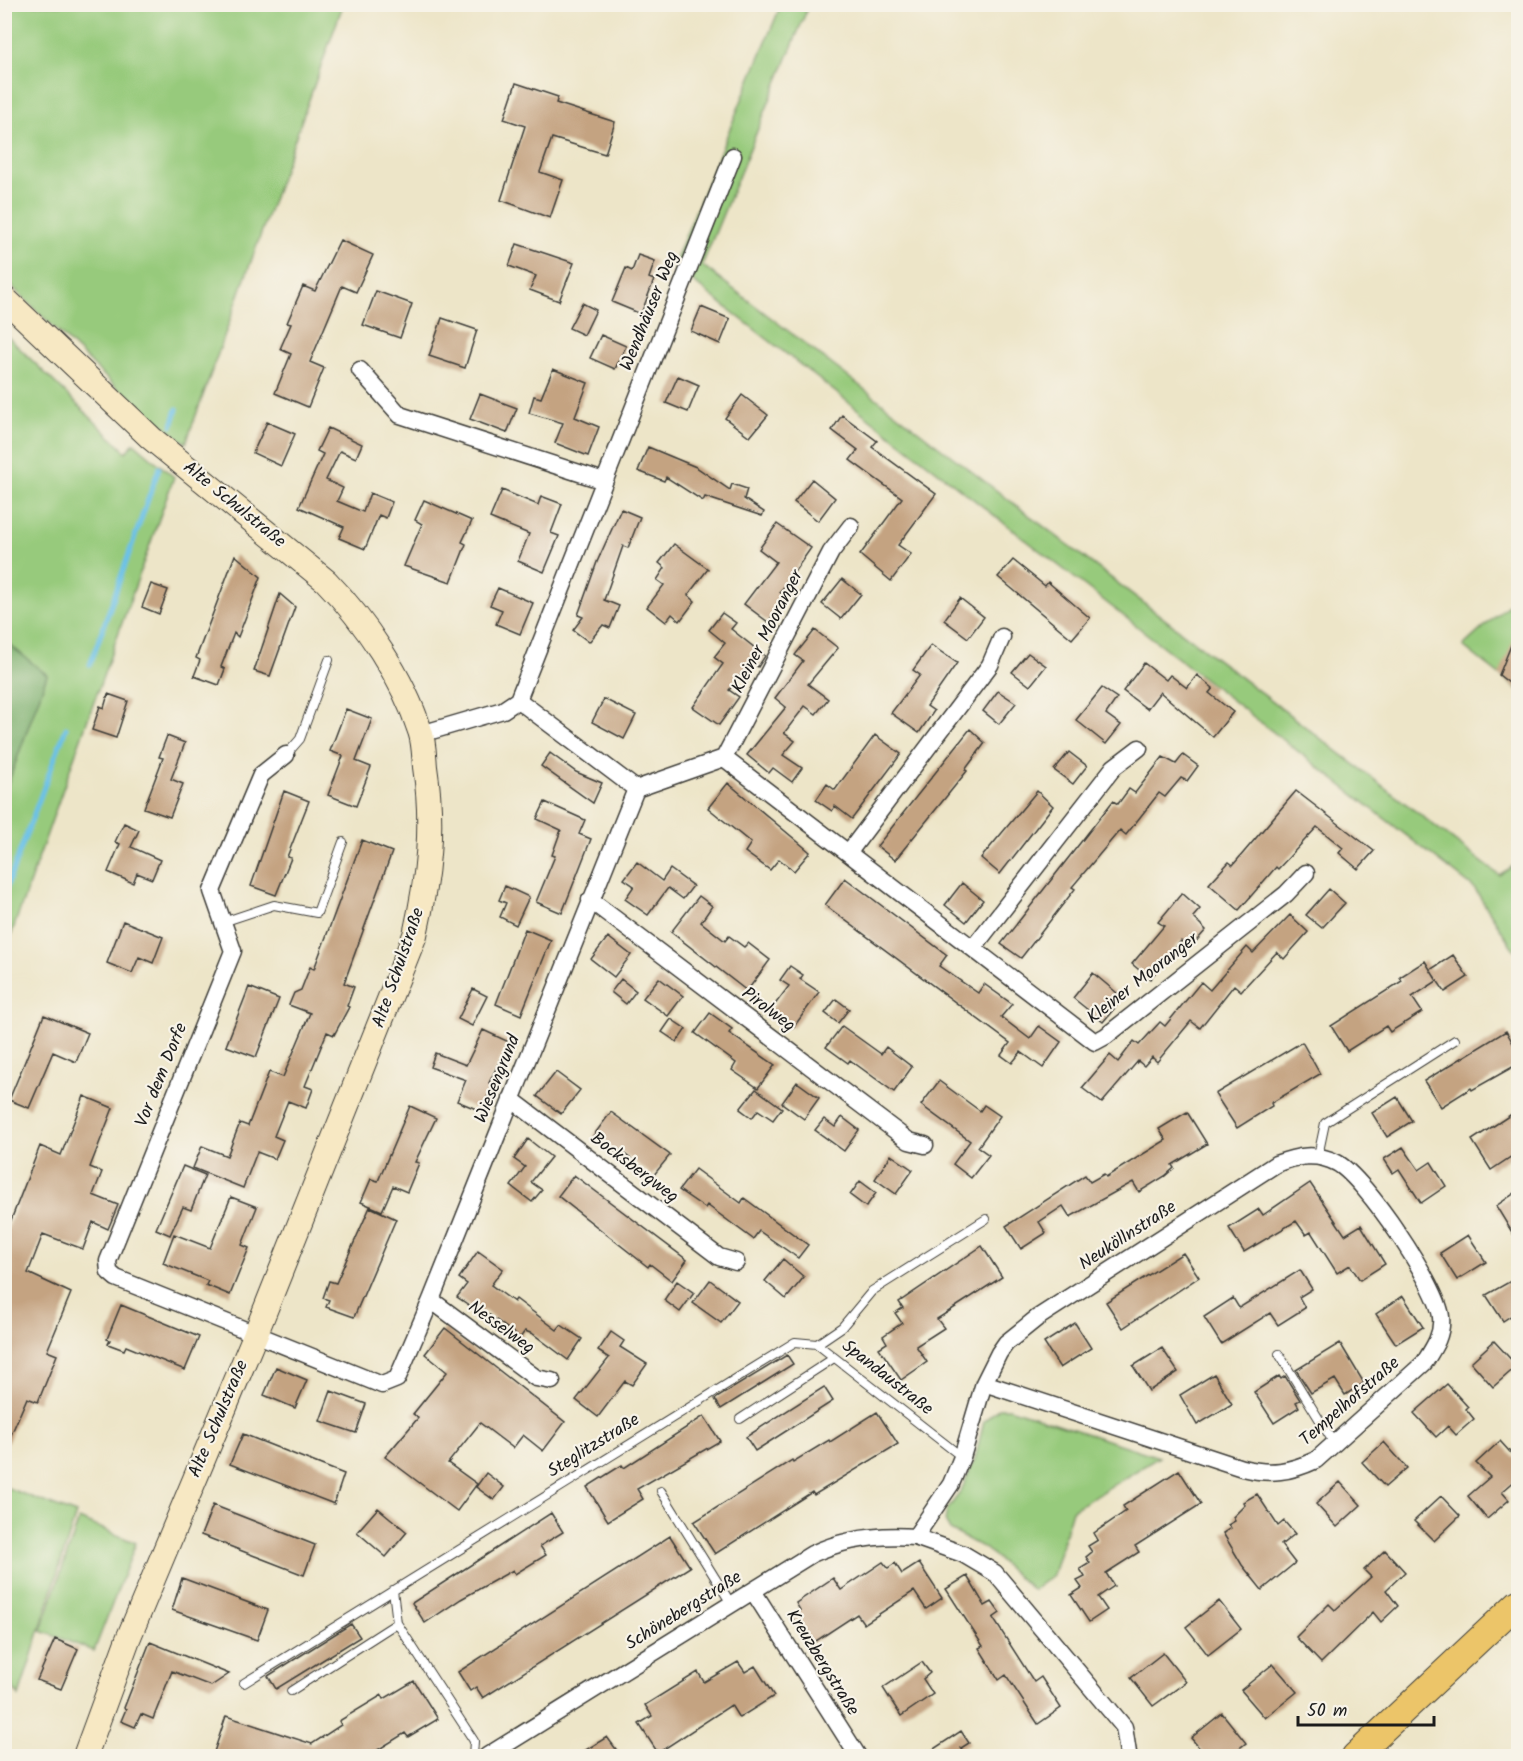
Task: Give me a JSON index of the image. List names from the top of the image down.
{
  "streets": {
    "street": [
      "Wendhäuser Weg",
      "Alte Schulstraße",
      "Kleiner Mooranger",
      "Pirolweg",
      "Vor dem Dorfe",
      "Wiesengrund",
      "Bocksbergweg",
      "Neuköllnstraße",
      "Nesselweg",
      "Tempelhofstraße",
      "Schönebergstraße",
      "Kreuzbergstraße"
    ],
    "lane": ["Spandaustraße", "Steglitzstraße"]
  },
  "crossings": [
    ["Alte Schulstraße", "Vor dem Dorfe"],
    ["Alte Schulstraße", "Wiesengrund"],
    ["Pirolweg", "Wiesengrund"],
    ["Vor dem Dorfe", "Wiesengrund"],
    ["Wiesengrund", "Bocksbergweg"],
    ["Wiesengrund", "Nesselweg"],
    ["Neuköllnstraße", "Tempelhofstraße"],
    ["Spandaustraße", "Steglitzstraße"],
    ["Schönebergstraße", "Kreuzbergstraße"]
  ],
  "scale_bar": "50 m"
}
